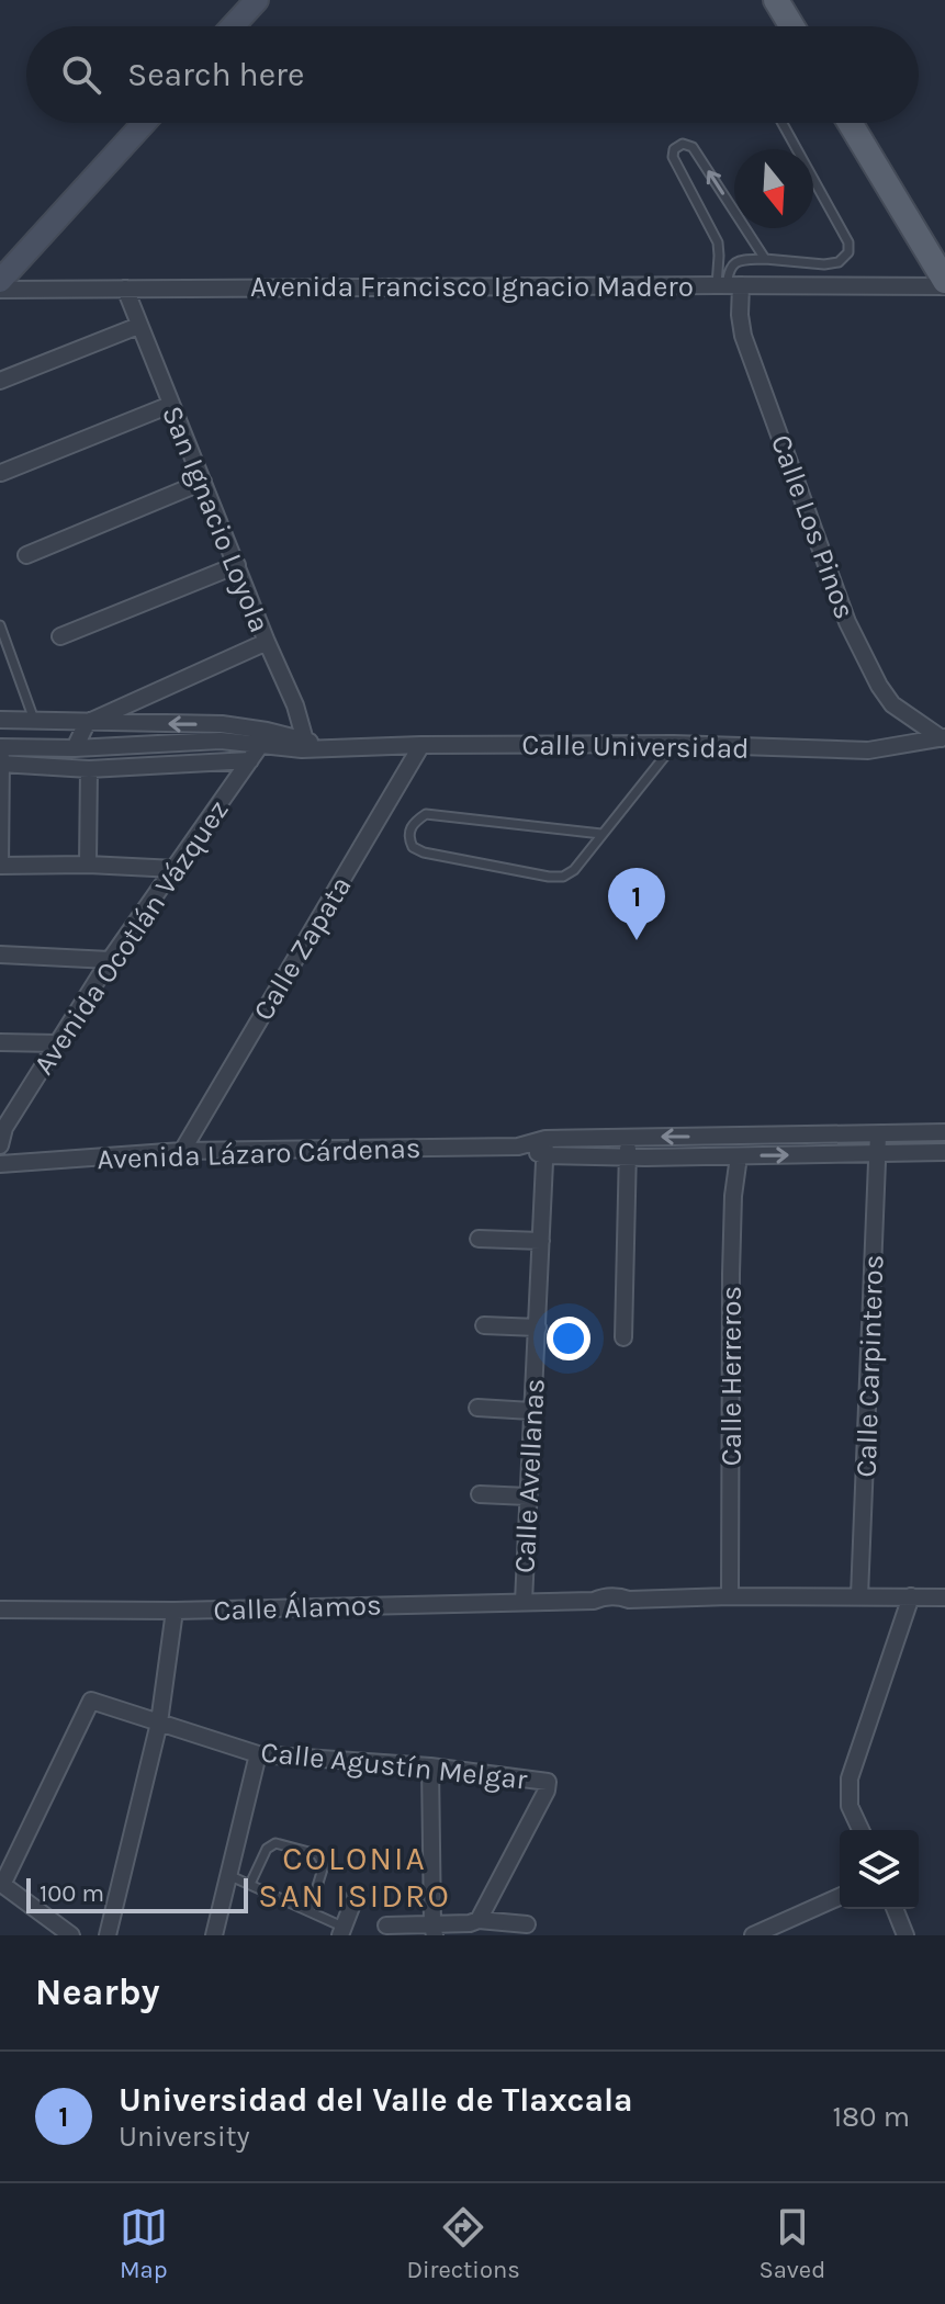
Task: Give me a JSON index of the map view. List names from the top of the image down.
{
  "streets": {
    "street": [
      "Avenida Francisco Ignacio Madero",
      "San Ignacio Loyola",
      "Calle Los Pinos",
      "Calle Universidad",
      "Avenida Ocotlán Vázquez",
      "Calle Zapata",
      "Avenida Lázaro Cárdenas",
      "Calle Carpinteros",
      "Calle Herreros",
      "Calle Avellanas",
      "Calle Álamos",
      "Calle Agustín Melgar"
    ]
  },
  "crossings": [
    ["Avenida Francisco Ignacio Madero", "San Ignacio Loyola"],
    ["Avenida Francisco Ignacio Madero", "Calle Los Pinos"],
    ["San Ignacio Loyola", "Calle Universidad"],
    ["Calle Los Pinos", "Calle Universidad"],
    ["Calle Universidad", "Avenida Ocotlán Vázquez"],
    ["Calle Universidad", "Calle Zapata"],
    ["Calle Zapata", "Avenida Lázaro Cárdenas"],
    ["Avenida Lázaro Cárdenas", "Calle Carpinteros"],
    ["Avenida Lázaro Cárdenas", "Calle Herreros"],
    ["Avenida Lázaro Cárdenas", "Calle Avellanas"],
    ["Calle Carpinteros", "Calle Álamos"],
    ["Calle Herreros", "Calle Álamos"],
    ["Calle Avellanas", "Calle Álamos"]
  ],
  "districts": ["COLONIA SAN ISIDRO"],
  "scale_bar": "100 m",
  "north": "bottom",
  "page": {
    "search": "Search here",
    "pins": "1",
    "scale": "100 m",
    "heading": "Nearby",
    "list": [
      {
        "mark": "1",
        "name": "Universidad del Valle de Tlaxcala",
        "note": "University",
        "value": "180 m"
      }
    ],
    "nav": ["Map", "Directions", "Saved"]
  }
}
